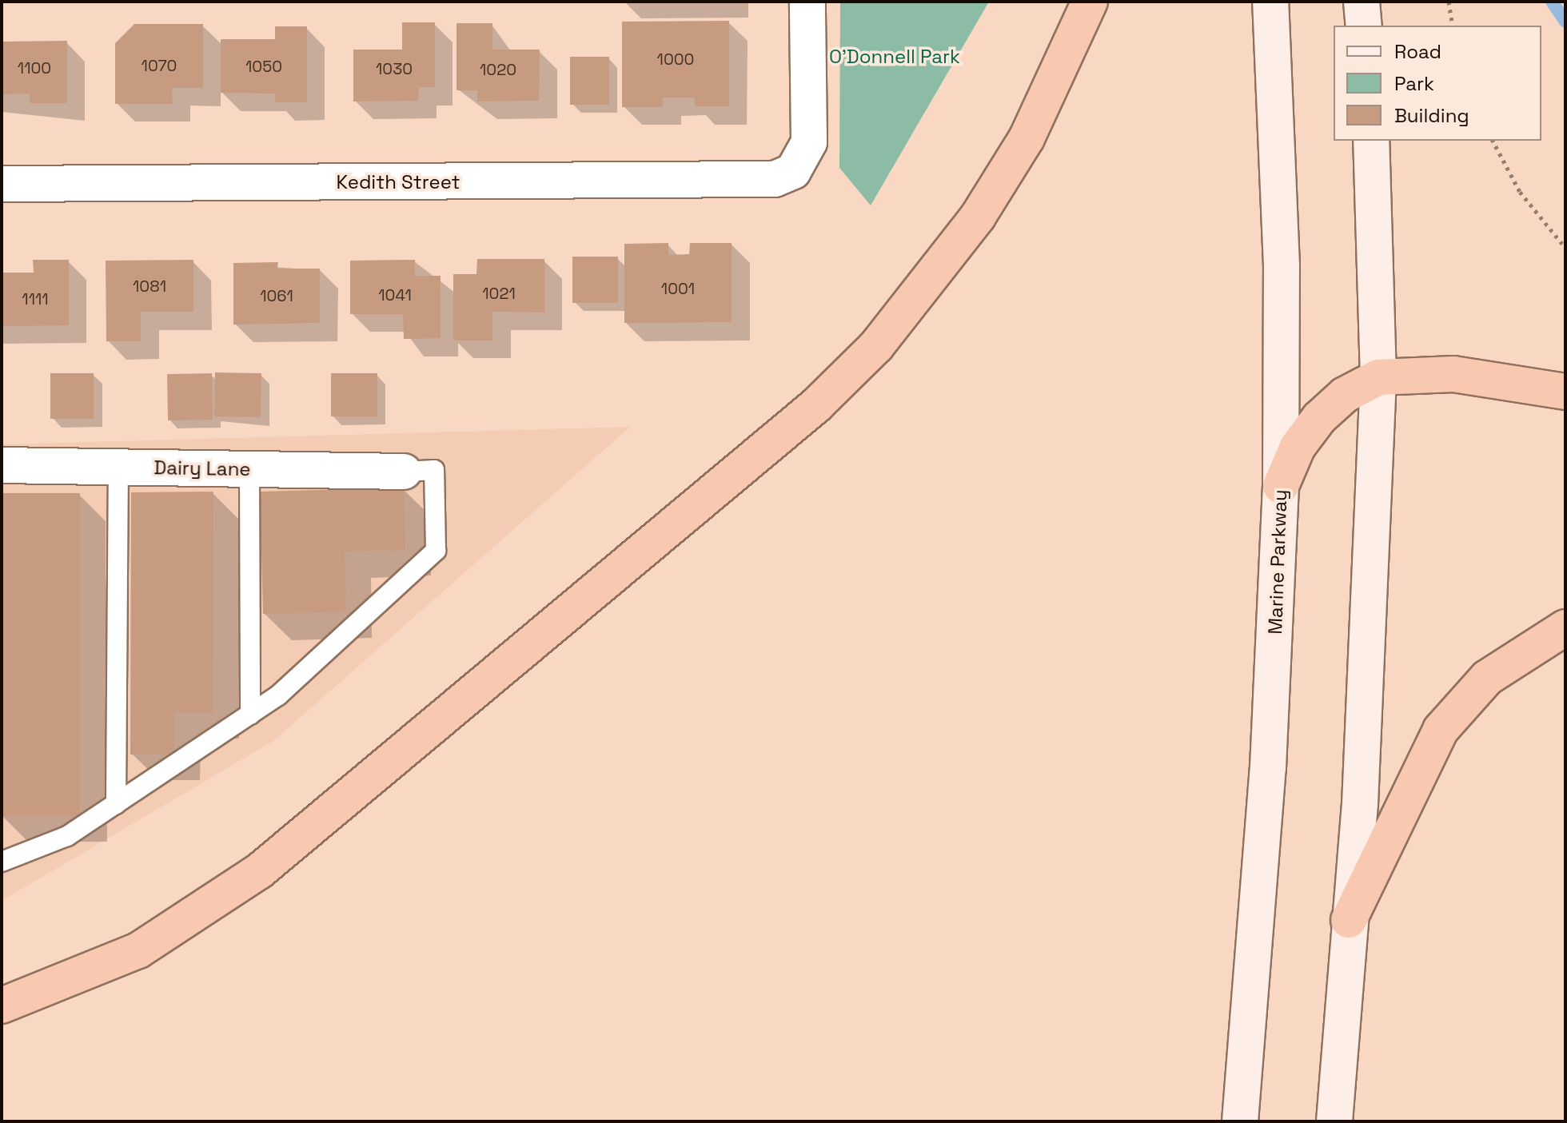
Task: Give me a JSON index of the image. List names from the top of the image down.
{
  "streets": {
    "main road": ["Marine Parkway"],
    "street": ["Kedith Street", "Dairy Lane"]
  },
  "parks": ["O'Donnell Park"],
  "house_numbers": [
    "1000",
    "1070",
    "1050",
    "1100",
    "1030",
    "1020",
    "1081",
    "1001",
    "1021",
    "1041",
    "1061",
    "1111"
  ],
  "legend": ["Road", "Park", "Building"]
}
